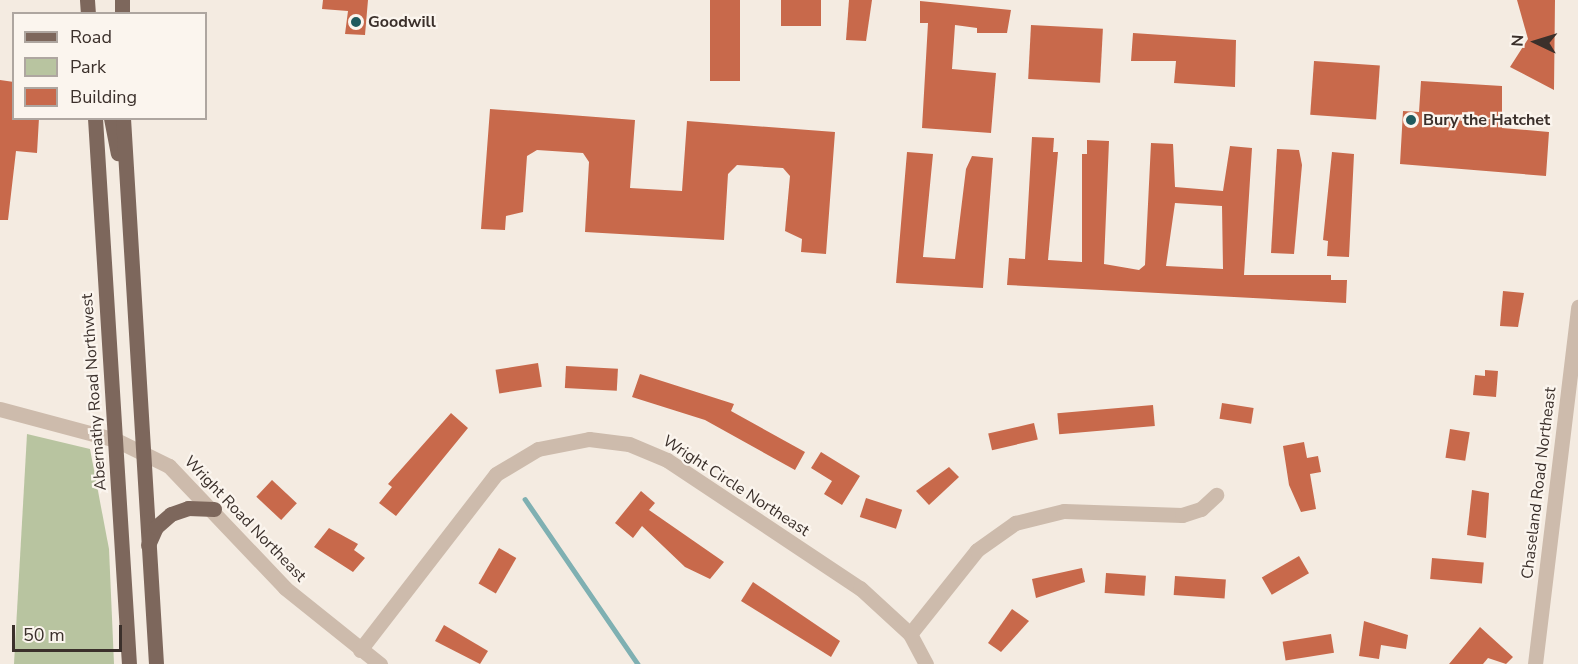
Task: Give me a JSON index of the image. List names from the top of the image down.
{
  "streets": {
    "main road": ["Abernathy Road Northwest"],
    "street": ["Chaseland Road Northeast", "Wright Circle Northeast", "Wright Road Northeast"]
  },
  "crossings": [
    ["Abernathy Road Northwest", "Wright Road Northeast"],
    ["Wright Circle Northeast", "Wright Road Northeast"]
  ],
  "places": ["Goodwill", "Bury the Hatchet"],
  "legend": ["Road", "Park", "Building"],
  "scale_bar": "50 m",
  "north": "left"
}
